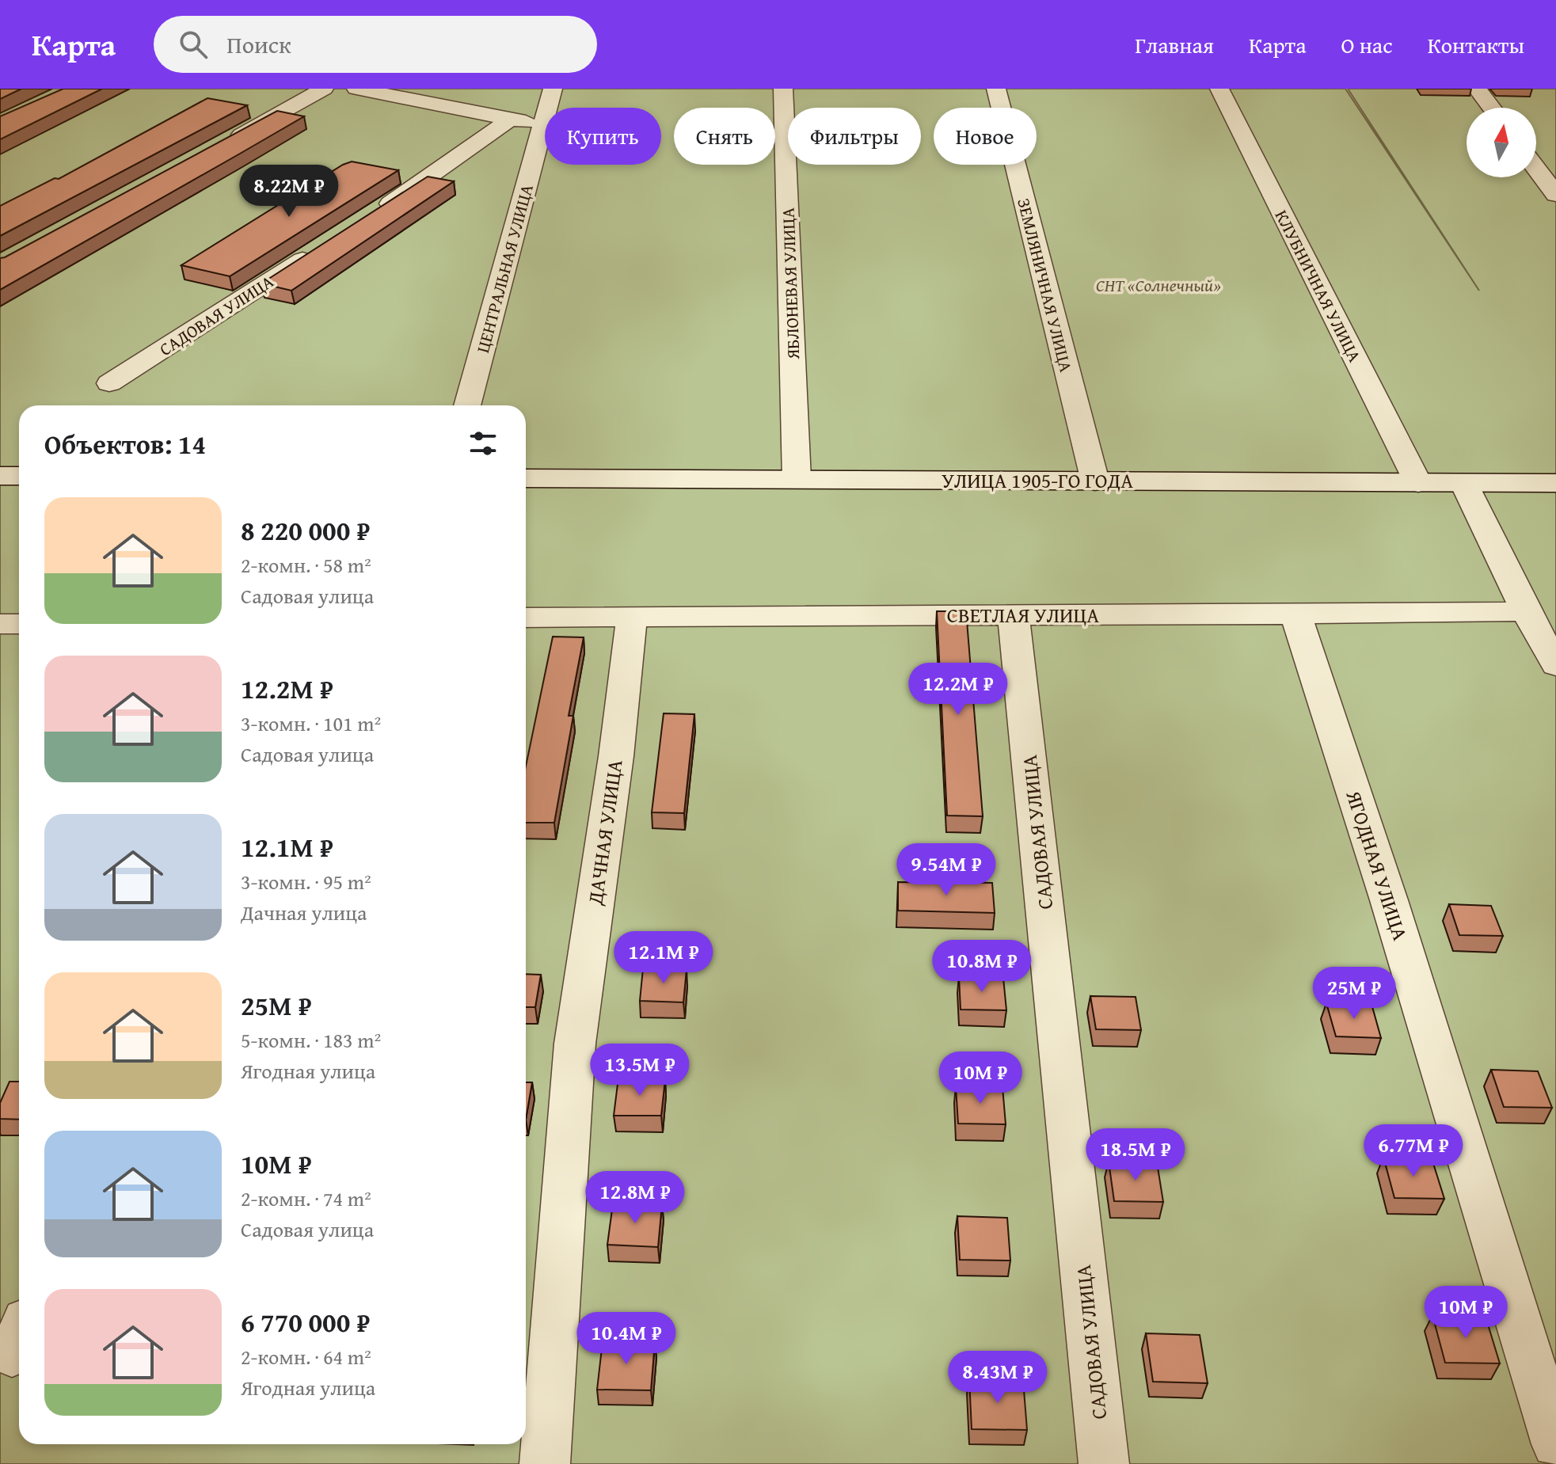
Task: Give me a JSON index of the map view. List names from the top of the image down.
{
  "streets": {
    "street": [
      "ЦЕНТРАЛЬНАЯ УЛИЦА",
      "ЯБЛОНЕВАЯ УЛИЦА",
      "ЗЕМЛЯНИЧНАЯ УЛИЦА",
      "КЛУБНИЧНАЯ УЛИЦА",
      "САДОВАЯ УЛИЦА",
      "УЛИЦА 1905-ГО ГОДА",
      "СВЕТЛАЯ УЛИЦА",
      "ДАЧНАЯ УЛИЦА",
      "ЯГОДНАЯ УЛИЦА"
    ]
  },
  "crossings": [
    ["ЯБЛОНЕВАЯ УЛИЦА", "УЛИЦА 1905-ГО ГОДА"],
    ["ЗЕМЛЯНИЧНАЯ УЛИЦА", "УЛИЦА 1905-ГО ГОДА"],
    ["КЛУБНИЧНАЯ УЛИЦА", "УЛИЦА 1905-ГО ГОДА"],
    ["САДОВАЯ УЛИЦА", "СВЕТЛАЯ УЛИЦА"],
    ["СВЕТЛАЯ УЛИЦА", "ДАЧНАЯ УЛИЦА"],
    ["СВЕТЛАЯ УЛИЦА", "ЯГОДНАЯ УЛИЦА"]
  ],
  "parks": ["СНТ «Солнечный»"],
  "north": "top",
  "page": {
    "header": "Карта",
    "search": "Поиск",
    "nav": [
      "Главная",
      "Карта",
      "О нас",
      "Контакты"
    ],
    "chip": [
      "Купить",
      "Снять",
      "Фильтры",
      "Новое"
    ],
    "price": [
      "8.22M ₽",
      "12.2M ₽",
      "9.54M ₽",
      "12.1M ₽",
      "10.8M ₽",
      "25M ₽",
      "13.5M ₽",
      "10M ₽",
      "6.77M ₽",
      "18.5M ₽",
      "12.8M ₽",
      "10M ₽",
      "10.4M ₽",
      "8.43M ₽"
    ],
    "heading": "Объектов: 14",
    "list": [
      {
        "name": "8 220 000 ₽",
        "note": "2-комн. · 58 m² · Садовая улица"
      },
      {
        "name": "12.2M ₽",
        "note": "3-комн. · 101 m² · Садовая улица"
      },
      {
        "name": "12.1M ₽",
        "note": "3-комн. · 95 m² · Дачная улица"
      },
      {
        "name": "25M ₽",
        "note": "5-комн. · 183 m² · Ягодная улица"
      },
      {
        "name": "10M ₽",
        "note": "2-комн. · 74 m² · Садовая улица"
      },
      {
        "name": "6 770 000 ₽",
        "note": "2-комн. · 64 m² · Ягодная улица"
      }
    ]
  }
}
